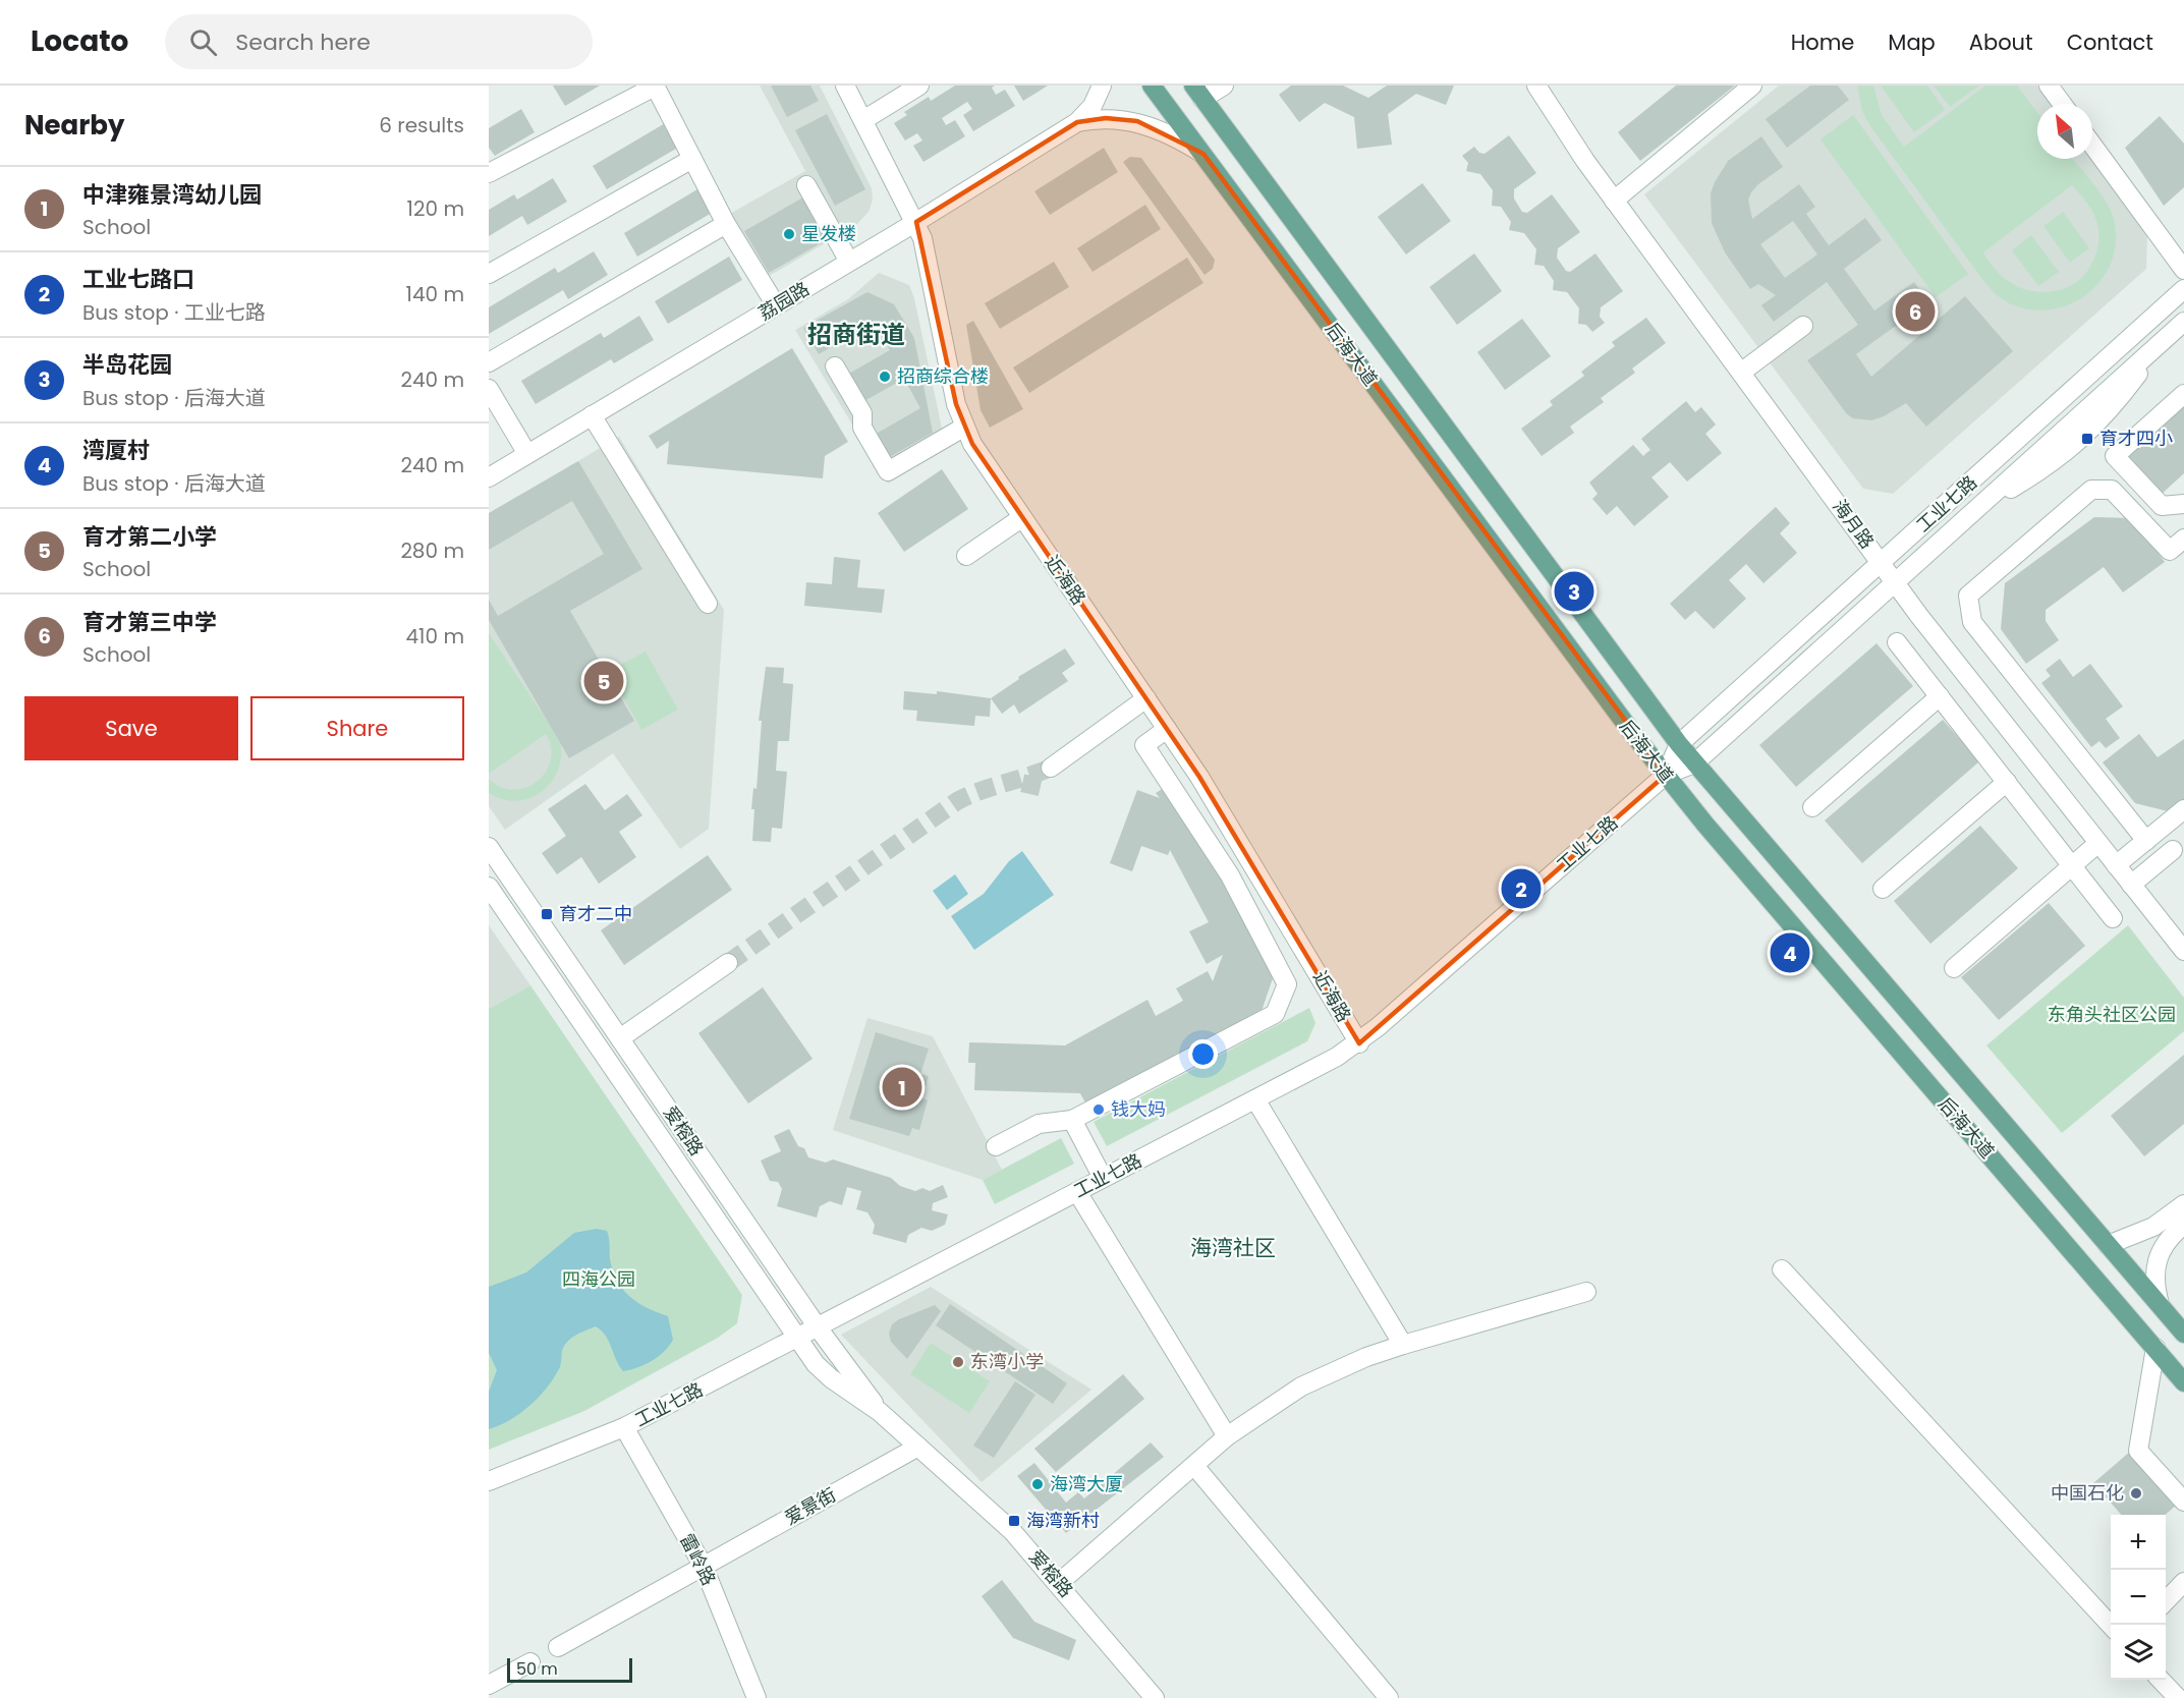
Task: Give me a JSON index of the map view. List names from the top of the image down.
{
  "streets": {
    "main road": ["后海大道"],
    "street": [
      "荔园路",
      "工业七路",
      "海月路",
      "近海路",
      "爱榕路",
      "爱景街",
      "雷岭路"
    ]
  },
  "crossings": [
    ["荔园路", "后海大道"],
    ["荔园路", "近海路"],
    ["后海大道", "工业七路"],
    ["工业七路", "海月路"],
    ["工业七路", "近海路"],
    ["工业七路", "爱榕路"],
    ["工业七路", "雷岭路"],
    ["爱榕路", "爱景街"],
    ["爱景街", "雷岭路"]
  ],
  "districts": ["招商街道", "海湾社区"],
  "parks": ["东角头社区公园", "四海公园"],
  "places": {
    "other": [
      "星发楼",
      "招商综合楼",
      "钱大妈",
      "东湾小学",
      "海湾大厦",
      "中国石化"
    ],
    "transit": ["育才四小", "育才二中", "海湾新村"]
  },
  "scale_bar": "50 m",
  "north": "top left",
  "page": {
    "header": "Locato",
    "search": "Search here",
    "nav": [
      "Home",
      "Map",
      "About",
      "Contact"
    ],
    "heading": ["Nearby", "6 results"],
    "list": [
      {
        "mark": "1",
        "name": "中津雍景湾幼儿园",
        "note": "School",
        "value": "120 m"
      },
      {
        "mark": "2",
        "name": "工业七路口",
        "note": "Bus stop · 工业七路",
        "value": "140 m"
      },
      {
        "mark": "3",
        "name": "半岛花园",
        "note": "Bus stop · 后海大道",
        "value": "240 m"
      },
      {
        "mark": "4",
        "name": "湾厦村",
        "note": "Bus stop · 后海大道",
        "value": "240 m"
      },
      {
        "mark": "5",
        "name": "育才第二小学",
        "note": "School",
        "value": "280 m"
      },
      {
        "mark": "6",
        "name": "育才第三中学",
        "note": "School",
        "value": "410 m"
      }
    ],
    "pins": [
      "6",
      "3",
      "5",
      "2",
      "4",
      "1"
    ],
    "buttons": ["Save", "Share"],
    "map_buttons": ["+", "−"],
    "scale": "50 m"
  }
}
